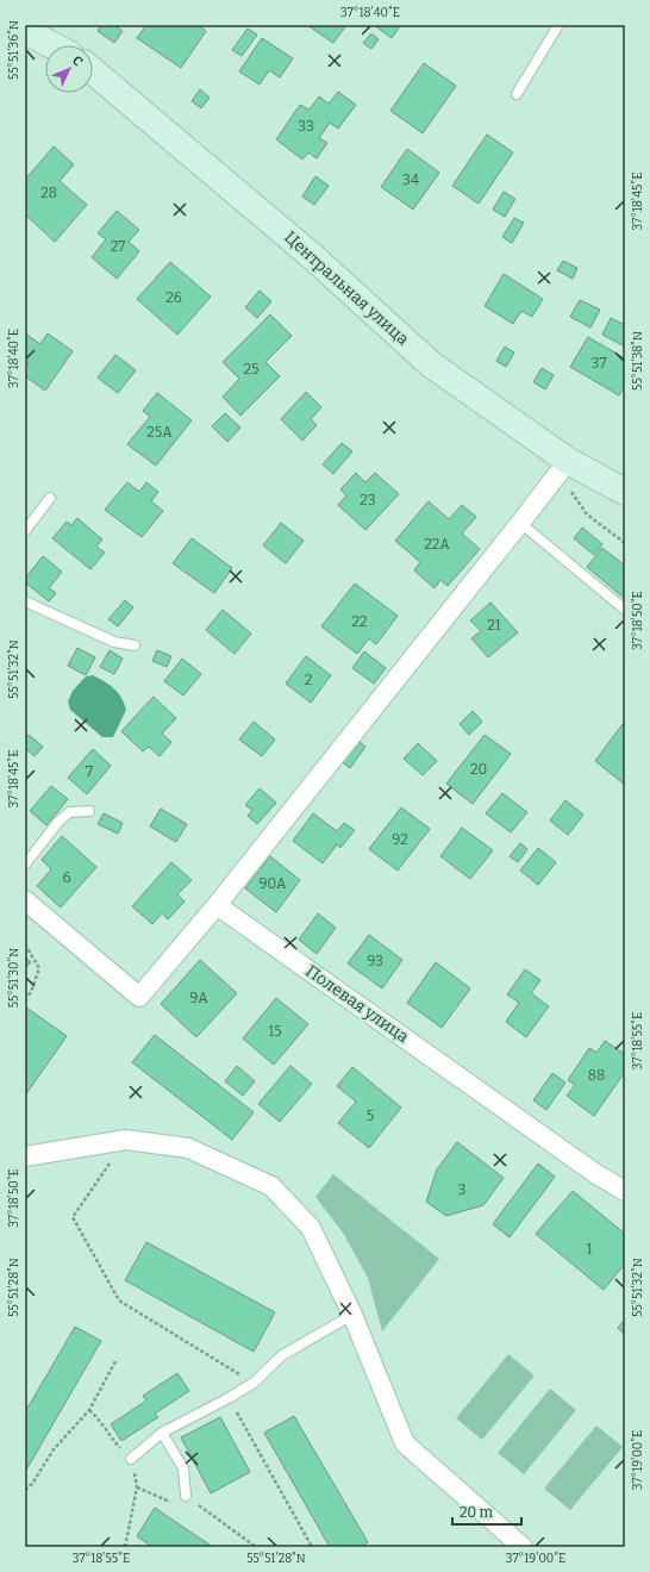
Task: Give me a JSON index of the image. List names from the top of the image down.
{
  "streets": {
    "street": ["Центральная улица", "Полевая улица"]
  },
  "house_numbers": [
    "33",
    "34",
    "28",
    "27",
    "26",
    "37",
    "25",
    "25А",
    "23",
    "22А",
    "22",
    "21",
    "2",
    "20",
    "7",
    "92",
    "6",
    "90А",
    "93",
    "9А",
    "15",
    "88",
    "5",
    "3",
    "1"
  ],
  "scale_bar": "20 m",
  "north": "top right",
  "coordinates": [
    "37°18'40\"E",
    "55°51'36\"N",
    "37°18'45\"E",
    "55°51'38\"N",
    "37°18'50\"E",
    "55°51'32\"N",
    "55°51'30\"N",
    "37°18'55\"E",
    "55°51'28\"N",
    "37°19'00\"E"
  ]
}
